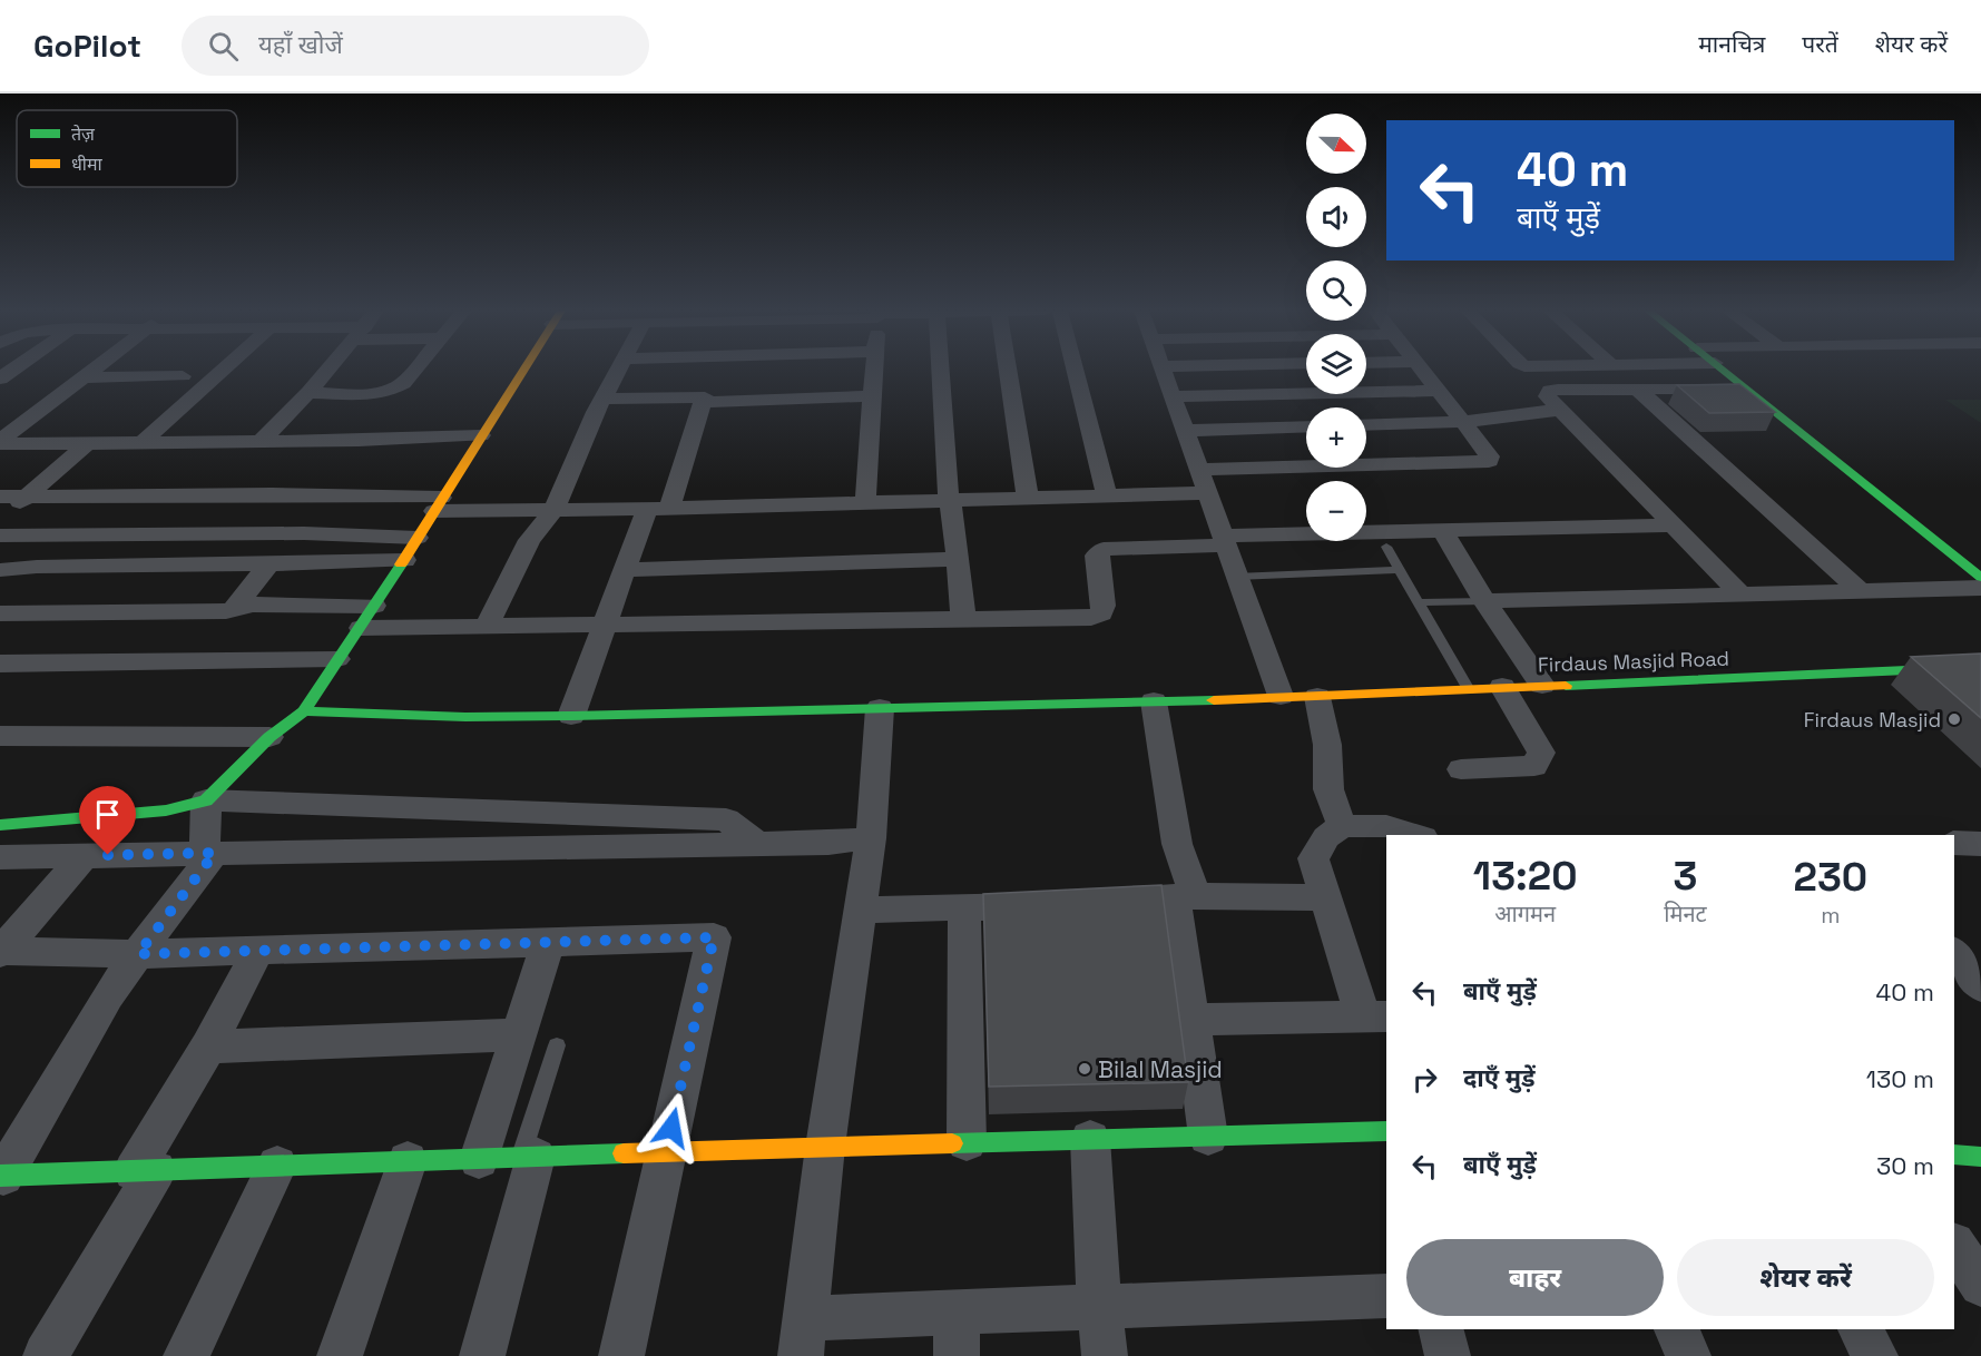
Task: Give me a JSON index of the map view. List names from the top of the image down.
{
  "streets": {
    "street": ["Firdaus Masjid Road"]
  },
  "places": ["Firdaus Masjid", "Bilal Masjid"],
  "legend": ["तेज़", "धीमा"],
  "north": "right",
  "page": {
    "header": "GoPilot",
    "search": "यहाँ खोजें",
    "nav": ["मानचित्र", "परतें", "शेयर करें"],
    "map_buttons": ["+", "−"],
    "turn": ["40 m", "बाएँ मुड़ें"],
    "eta": [
      "13:20",
      "आगमन",
      "3",
      "मिनट",
      "230",
      "m"
    ],
    "list": [
      {
        "name": "बाएँ मुड़ें",
        "value": "40 m"
      },
      {
        "name": "दाएँ मुड़ें",
        "value": "130 m"
      },
      {
        "name": "बाएँ मुड़ें",
        "value": "30 m"
      }
    ],
    "buttons": ["बाहर", "शेयर करें"]
  }
}
